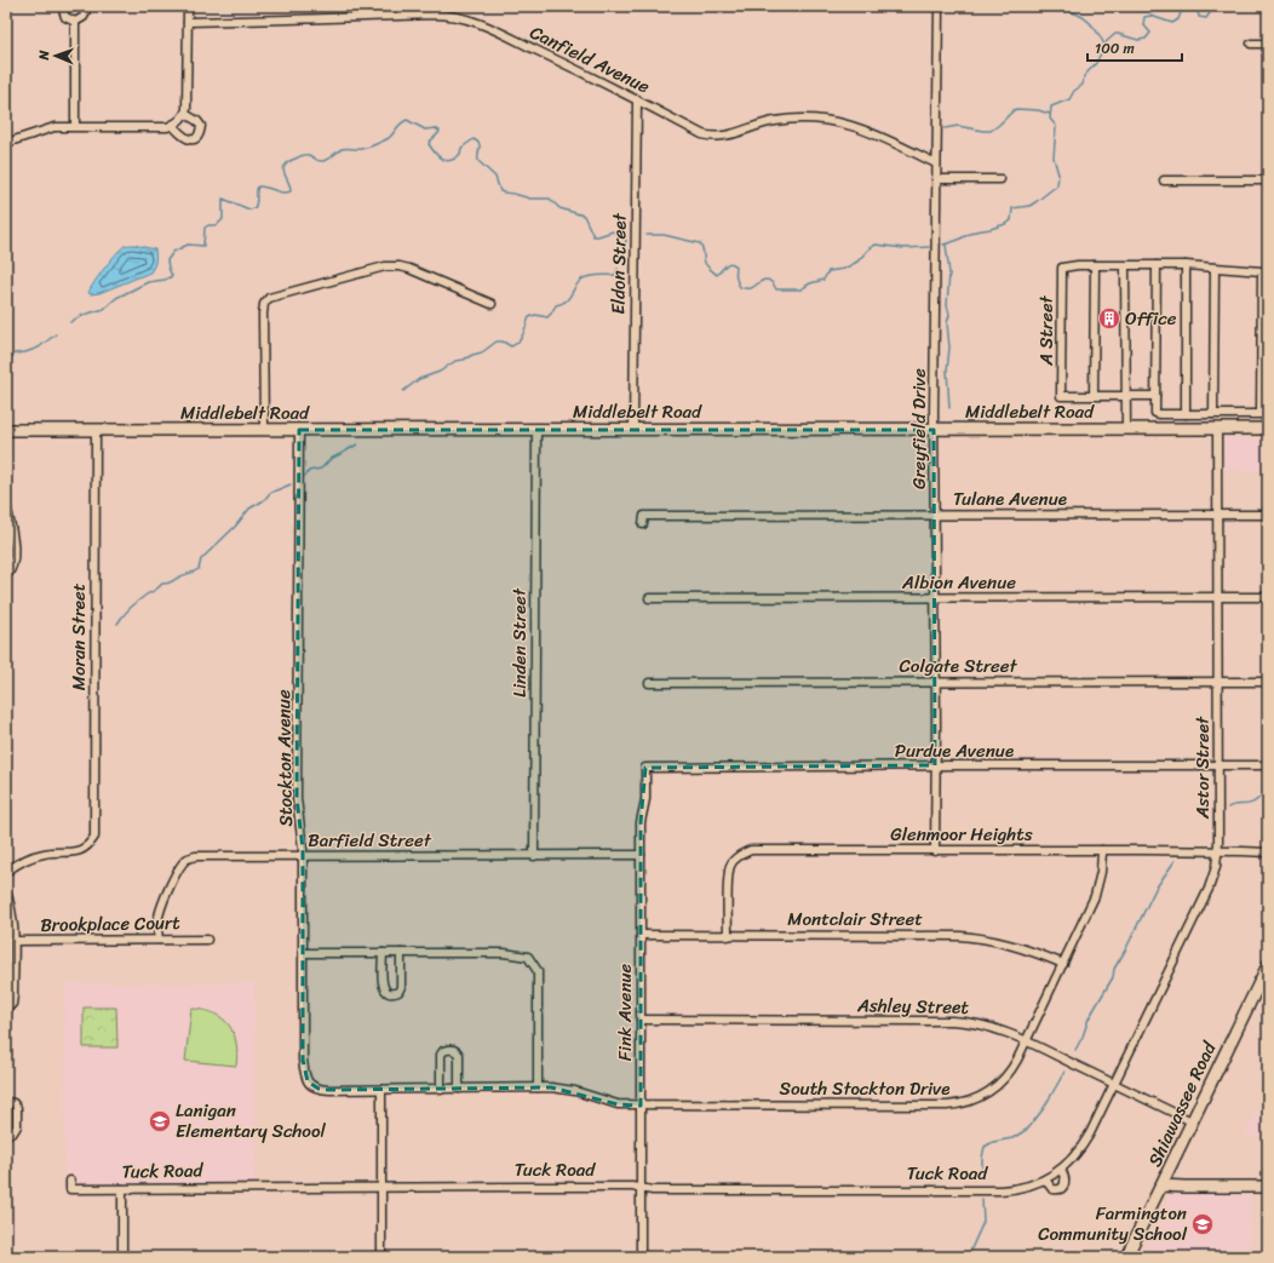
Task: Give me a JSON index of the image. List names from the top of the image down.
{
  "streets": {
    "street": [
      "Canfield Avenue",
      "Eldon Street",
      "A Street",
      "Middlebelt Road",
      "Greyfield Drive",
      "Tulane Avenue",
      "Albion Avenue",
      "Moran Street",
      "Linden Street",
      "Colgate Street",
      "Purdue Avenue",
      "Stockton Avenue",
      "Astor Street",
      "Glenmoor Heights",
      "Barfield Street",
      "Montclair Street",
      "Brookplace Court",
      "Ashley Street",
      "Fink Avenue",
      "South Stockton Drive",
      "Shiawassee Road",
      "Tuck Road"
    ]
  },
  "crossings": [
    ["Canfield Avenue", "Eldon Street"],
    ["Canfield Avenue", "Greyfield Drive"],
    ["Eldon Street", "Middlebelt Road"],
    ["Middlebelt Road", "Greyfield Drive"],
    ["Middlebelt Road", "Moran Street"],
    ["Middlebelt Road", "Linden Street"],
    ["Middlebelt Road", "Stockton Avenue"],
    ["Middlebelt Road", "Astor Street"],
    ["Greyfield Drive", "Tulane Avenue"],
    ["Greyfield Drive", "Albion Avenue"],
    ["Greyfield Drive", "Colgate Street"],
    ["Greyfield Drive", "Purdue Avenue"],
    ["Greyfield Drive", "Glenmoor Heights"],
    ["Tulane Avenue", "Astor Street"],
    ["Albion Avenue", "Astor Street"],
    ["Linden Street", "Barfield Street"],
    ["Colgate Street", "Astor Street"],
    ["Purdue Avenue", "Astor Street"],
    ["Purdue Avenue", "Fink Avenue"],
    ["Stockton Avenue", "Barfield Street"],
    ["Stockton Avenue", "South Stockton Drive"],
    ["Astor Street", "Glenmoor Heights"],
    ["Astor Street", "Ashley Street"],
    ["Astor Street", "Tuck Road"],
    ["Glenmoor Heights", "Montclair Street"],
    ["Glenmoor Heights", "South Stockton Drive"],
    ["Barfield Street", "Brookplace Court"],
    ["Barfield Street", "Fink Avenue"],
    ["Montclair Street", "Fink Avenue"],
    ["Montclair Street", "South Stockton Drive"],
    ["Ashley Street", "Fink Avenue"],
    ["Ashley Street", "South Stockton Drive"],
    ["Ashley Street", "Shiawassee Road"],
    ["Ashley Street", "Tuck Road"],
    ["Fink Avenue", "South Stockton Drive"],
    ["Fink Avenue", "Tuck Road"]
  ],
  "places": {
    "building": ["Office"],
    "school or university": ["Lanigan Elementary School", "Farmington Community School"]
  },
  "scale_bar": "100 m",
  "north": "left"
}
